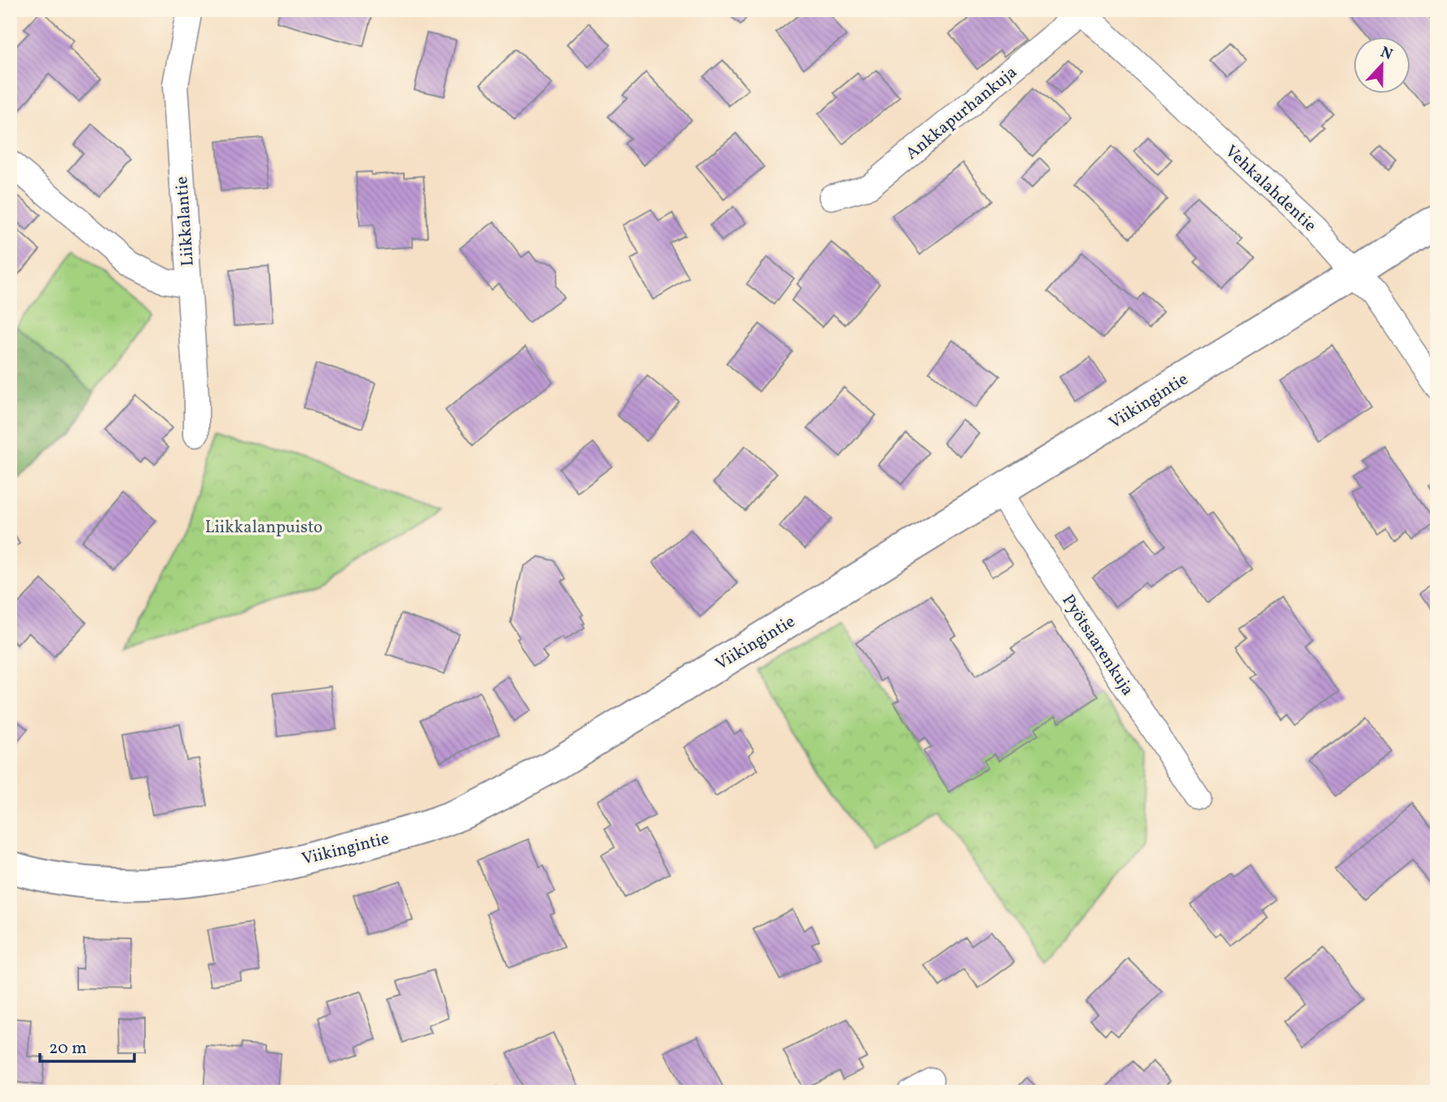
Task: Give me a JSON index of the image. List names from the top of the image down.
{
  "streets": {
    "street": [
      "Ankkapurhankuja",
      "Vehkalahdentie",
      "Liikkalantie",
      "Viikingintie",
      "Pyötsaarenkuja"
    ]
  },
  "crossings": [
    ["Ankkapurhankuja", "Vehkalahdentie"],
    ["Vehkalahdentie", "Viikingintie"],
    ["Viikingintie", "Pyötsaarenkuja"]
  ],
  "parks": ["Liikkalanpuisto"],
  "scale_bar": "20 m",
  "north": "top"
}
